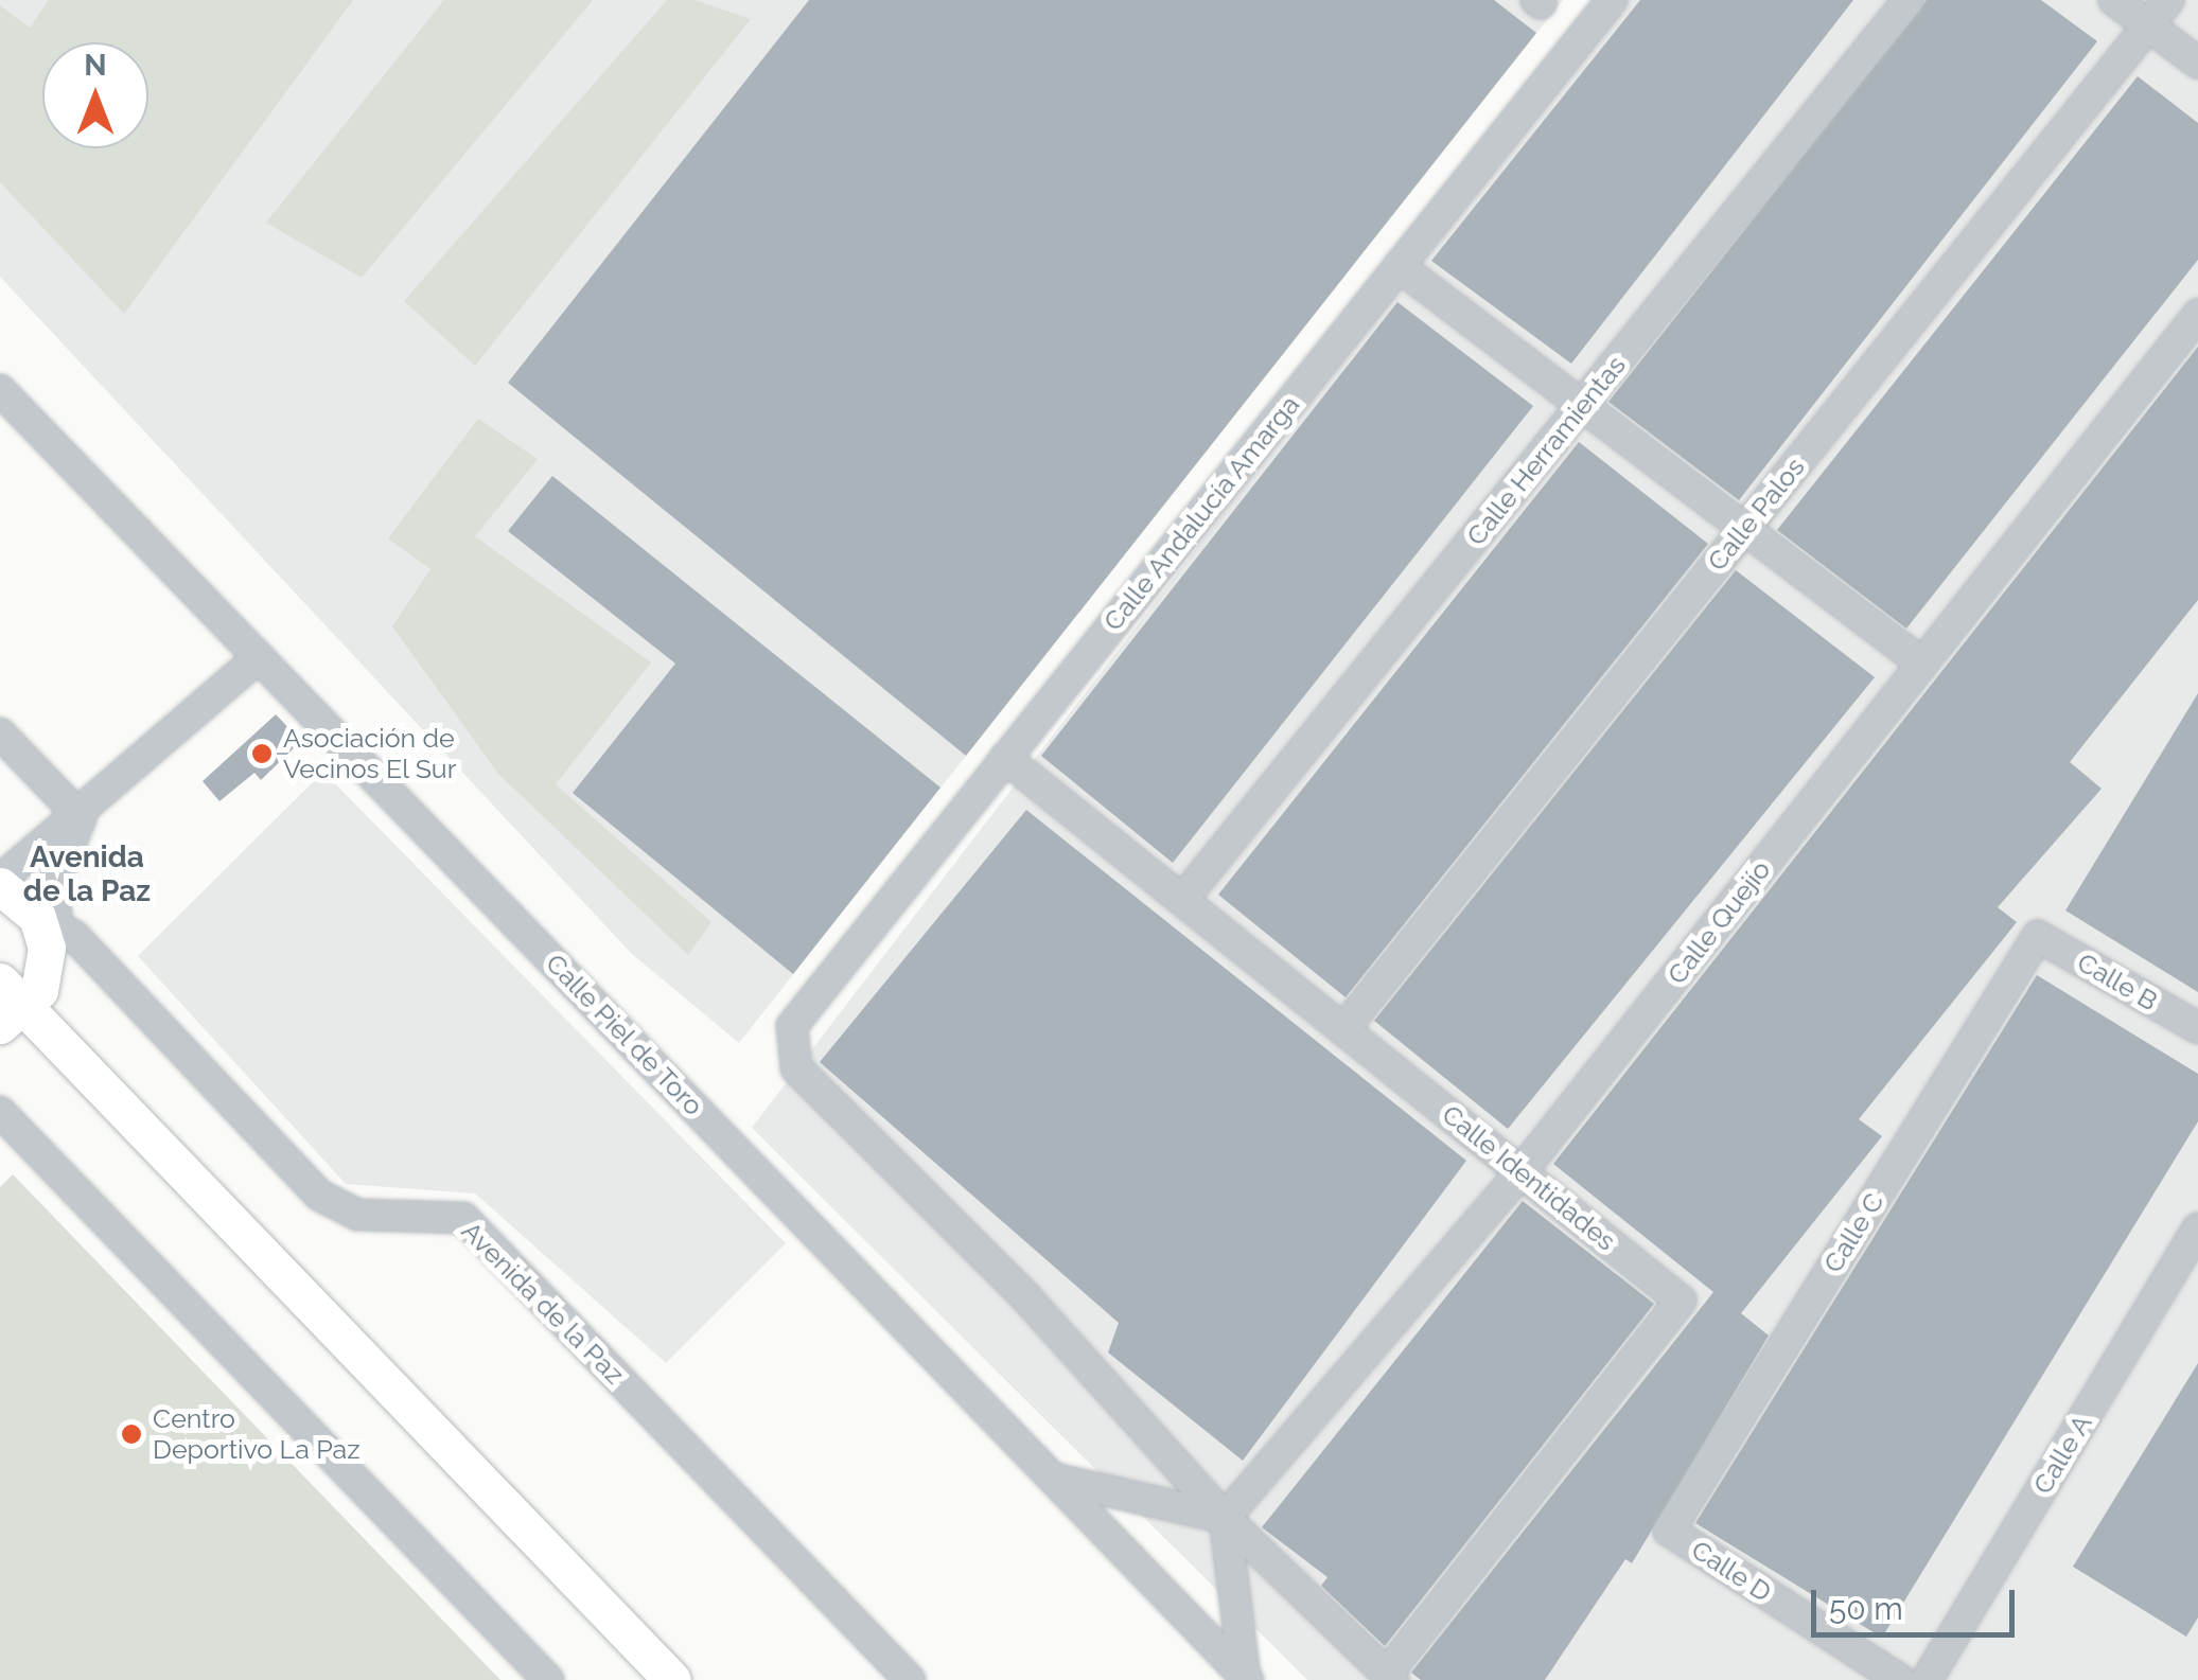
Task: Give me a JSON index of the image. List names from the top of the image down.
{
  "streets": {
    "street": [
      "Calle Herramientas",
      "Calle Andalucía Amarga",
      "Calle Palos",
      "Calle Quejío",
      "Calle B",
      "Calle Piel de Toro",
      "Calle Identidades",
      "Calle C",
      "Avenida de la Paz",
      "Calle A",
      "Calle D"
    ]
  },
  "crossings": [
    ["Calle Herramientas", "Calle Identidades"],
    ["Calle Andalucía Amarga", "Calle Quejío"],
    ["Calle Andalucía Amarga", "Calle Identidades"],
    ["Calle Palos", "Calle Identidades"],
    ["Calle Quejío", "Calle Identidades"],
    ["Calle B", "Calle C"],
    ["Calle C", "Calle D"]
  ],
  "districts": ["Avenida de la Paz"],
  "places": ["Asociación de Vecinos El Sur", "Centro Deportivo La Paz"],
  "scale_bar": "50 m",
  "north": "top"
}
